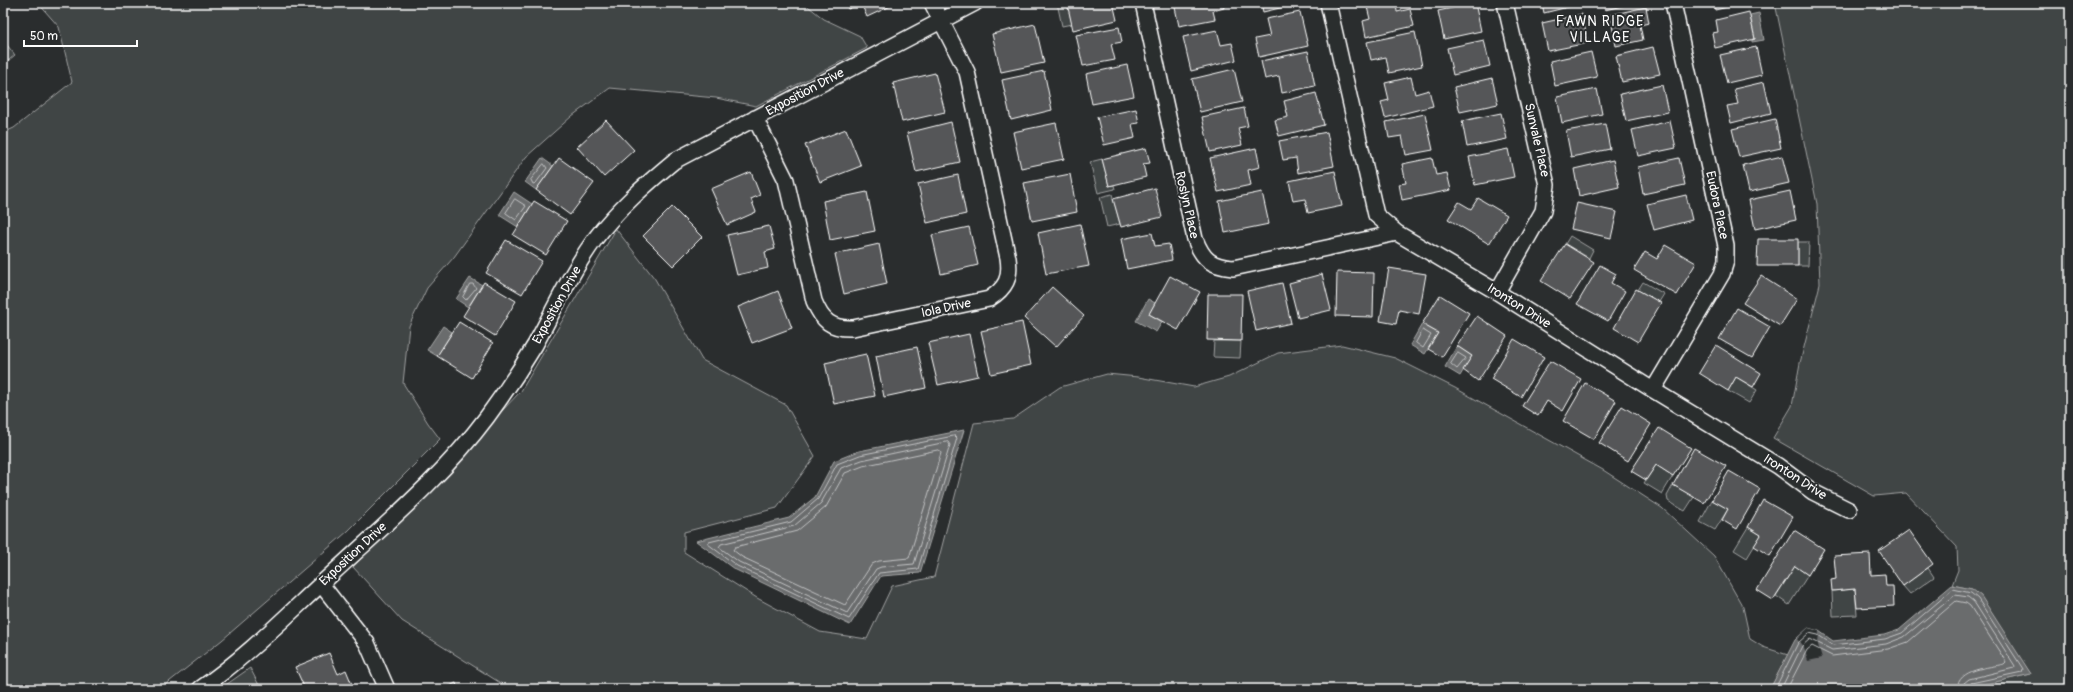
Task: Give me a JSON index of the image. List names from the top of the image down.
{
  "streets": {
    "street": [
      "Exposition Drive",
      "Sunvale Place",
      "Roslyn Place",
      "Eudora Place",
      "Ironton Drive",
      "Iola Drive"
    ]
  },
  "crossings": [
    ["Exposition Drive", "Iola Drive"],
    ["Sunvale Place", "Ironton Drive"],
    ["Roslyn Place", "Ironton Drive"],
    ["Eudora Place", "Ironton Drive"]
  ],
  "districts": ["FAWN RIDGE VILLAGE"],
  "scale_bar": "50 m"
}
